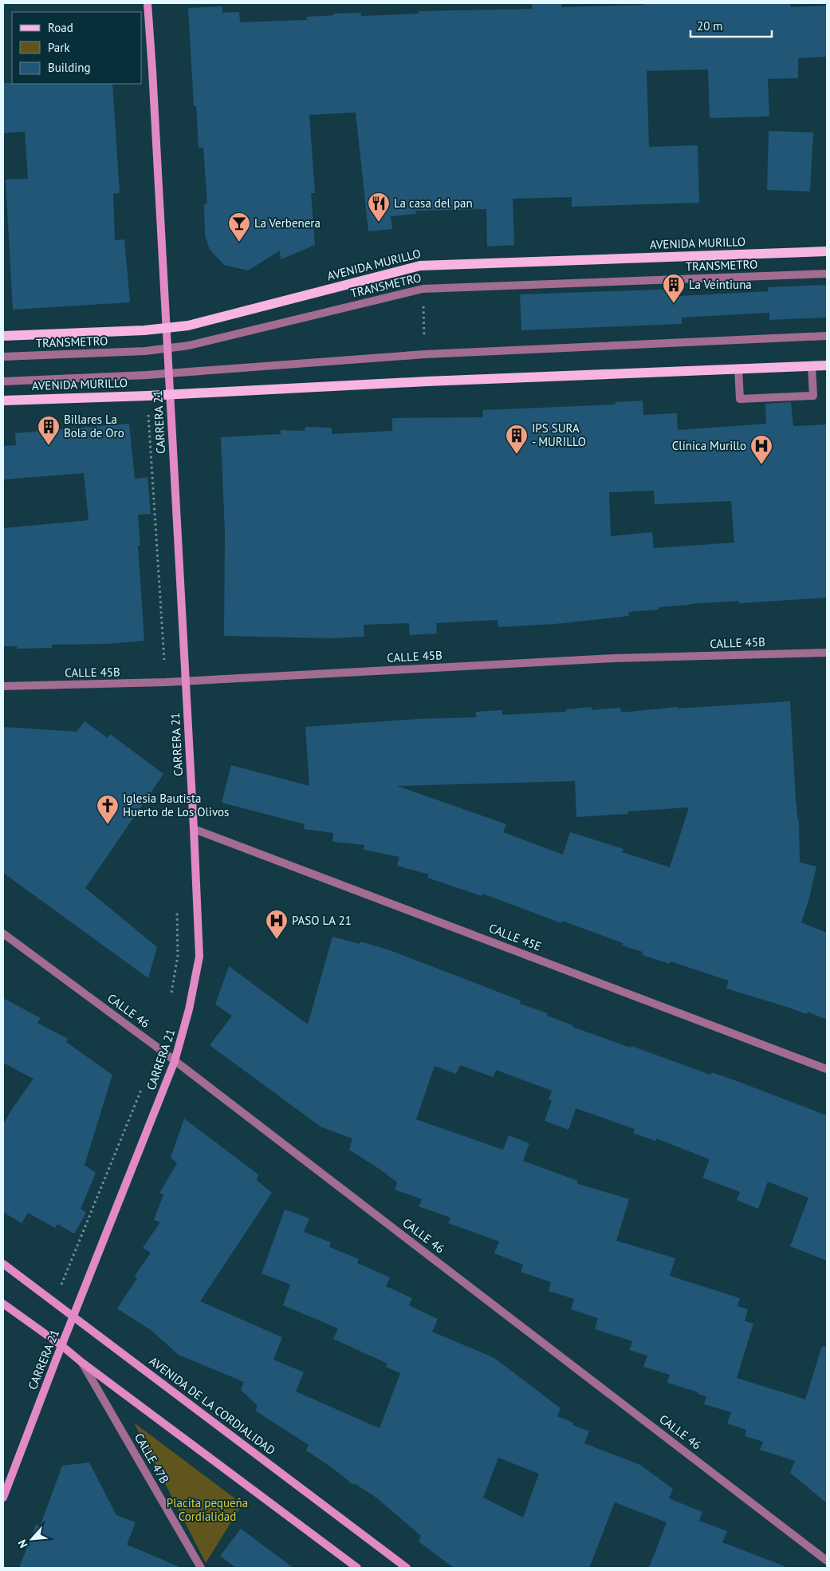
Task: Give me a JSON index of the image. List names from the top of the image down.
{
  "streets": {
    "main road": ["AVENIDA MURILLO", "CARRERA 21", "AVENIDA DE LA CORDIALIDAD"],
    "street": [
      "TRANSMETRO",
      "CALLE 45B",
      "CALLE 45E",
      "CALLE 46",
      "CALLE 47B"
    ]
  },
  "crossings": [
    ["AVENIDA MURILLO", "CARRERA 21"],
    ["TRANSMETRO", "CARRERA 21"],
    ["CARRERA 21", "CALLE 45B"],
    ["CARRERA 21", "CALLE 45E"],
    ["CARRERA 21", "CALLE 46"],
    ["CARRERA 21", "AVENIDA DE LA CORDIALIDAD"]
  ],
  "parks": ["Placita pequeña Cordialidad"],
  "places": {
    "restaurant": ["La casa del pan"],
    "bar": ["La Verbenera"],
    "building": ["La Veintiuna", "Billares La Bola de Oro", "IPS SURA - MURILLO"],
    "hospital": ["Clínica Murillo", "PASO LA 21"],
    "church": ["Iglesia Bautista Huerto de Los Olivos"]
  },
  "legend": ["Road", "Park", "Building"],
  "scale_bar": "20 m",
  "north": "bottom left"
}
